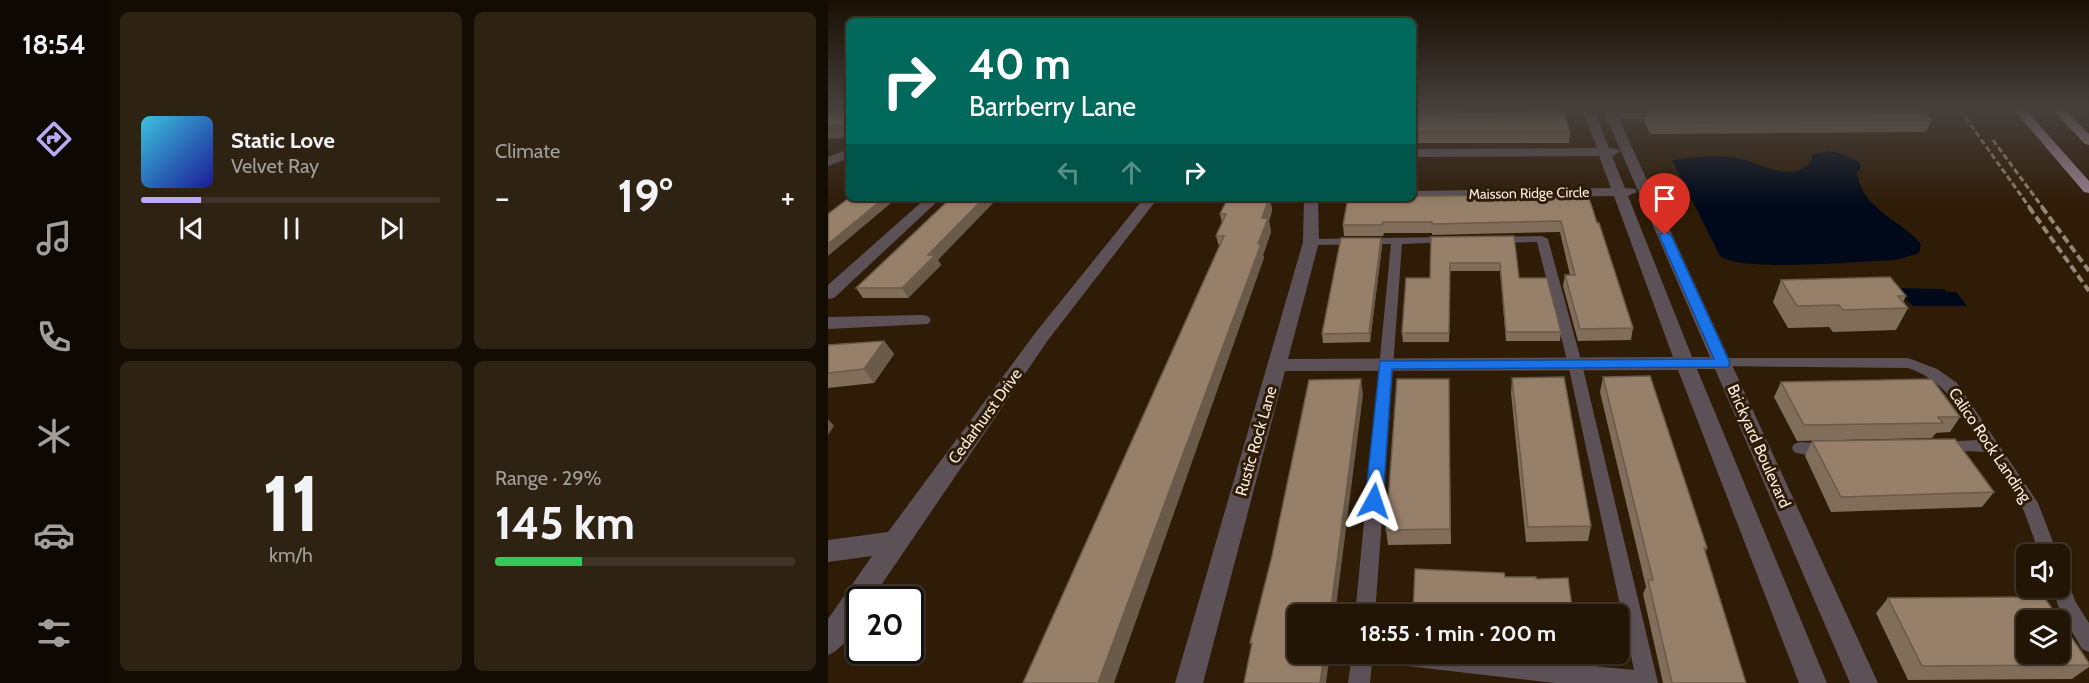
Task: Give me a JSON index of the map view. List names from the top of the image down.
{
  "streets": {
    "street": [
      "Maisson Ridge Circle",
      "Cedarhurst Drive",
      "Rustic Rock Lane",
      "Brickyard Boulevard"
    ],
    "lane": ["Calico Rock Landing"]
  },
  "crossings": [
    ["Maisson Ridge Circle", "Brickyard Boulevard"],
    ["Calico Rock Landing", "Brickyard Boulevard"]
  ],
  "page": {
    "tabs": "18:54",
    "tile": [
      "Climate",
      ["11", "km/h"],
      ["Range · 29%", "145 km"]
    ],
    "turn": ["40 m", "Barrberry Lane"],
    "song": ["Static Love", "Velvet Ray"],
    "heat": ["−", "19°", "+"],
    "limit": "20",
    "trip": "18:55 · 1 min · 200 m"
  }
}
